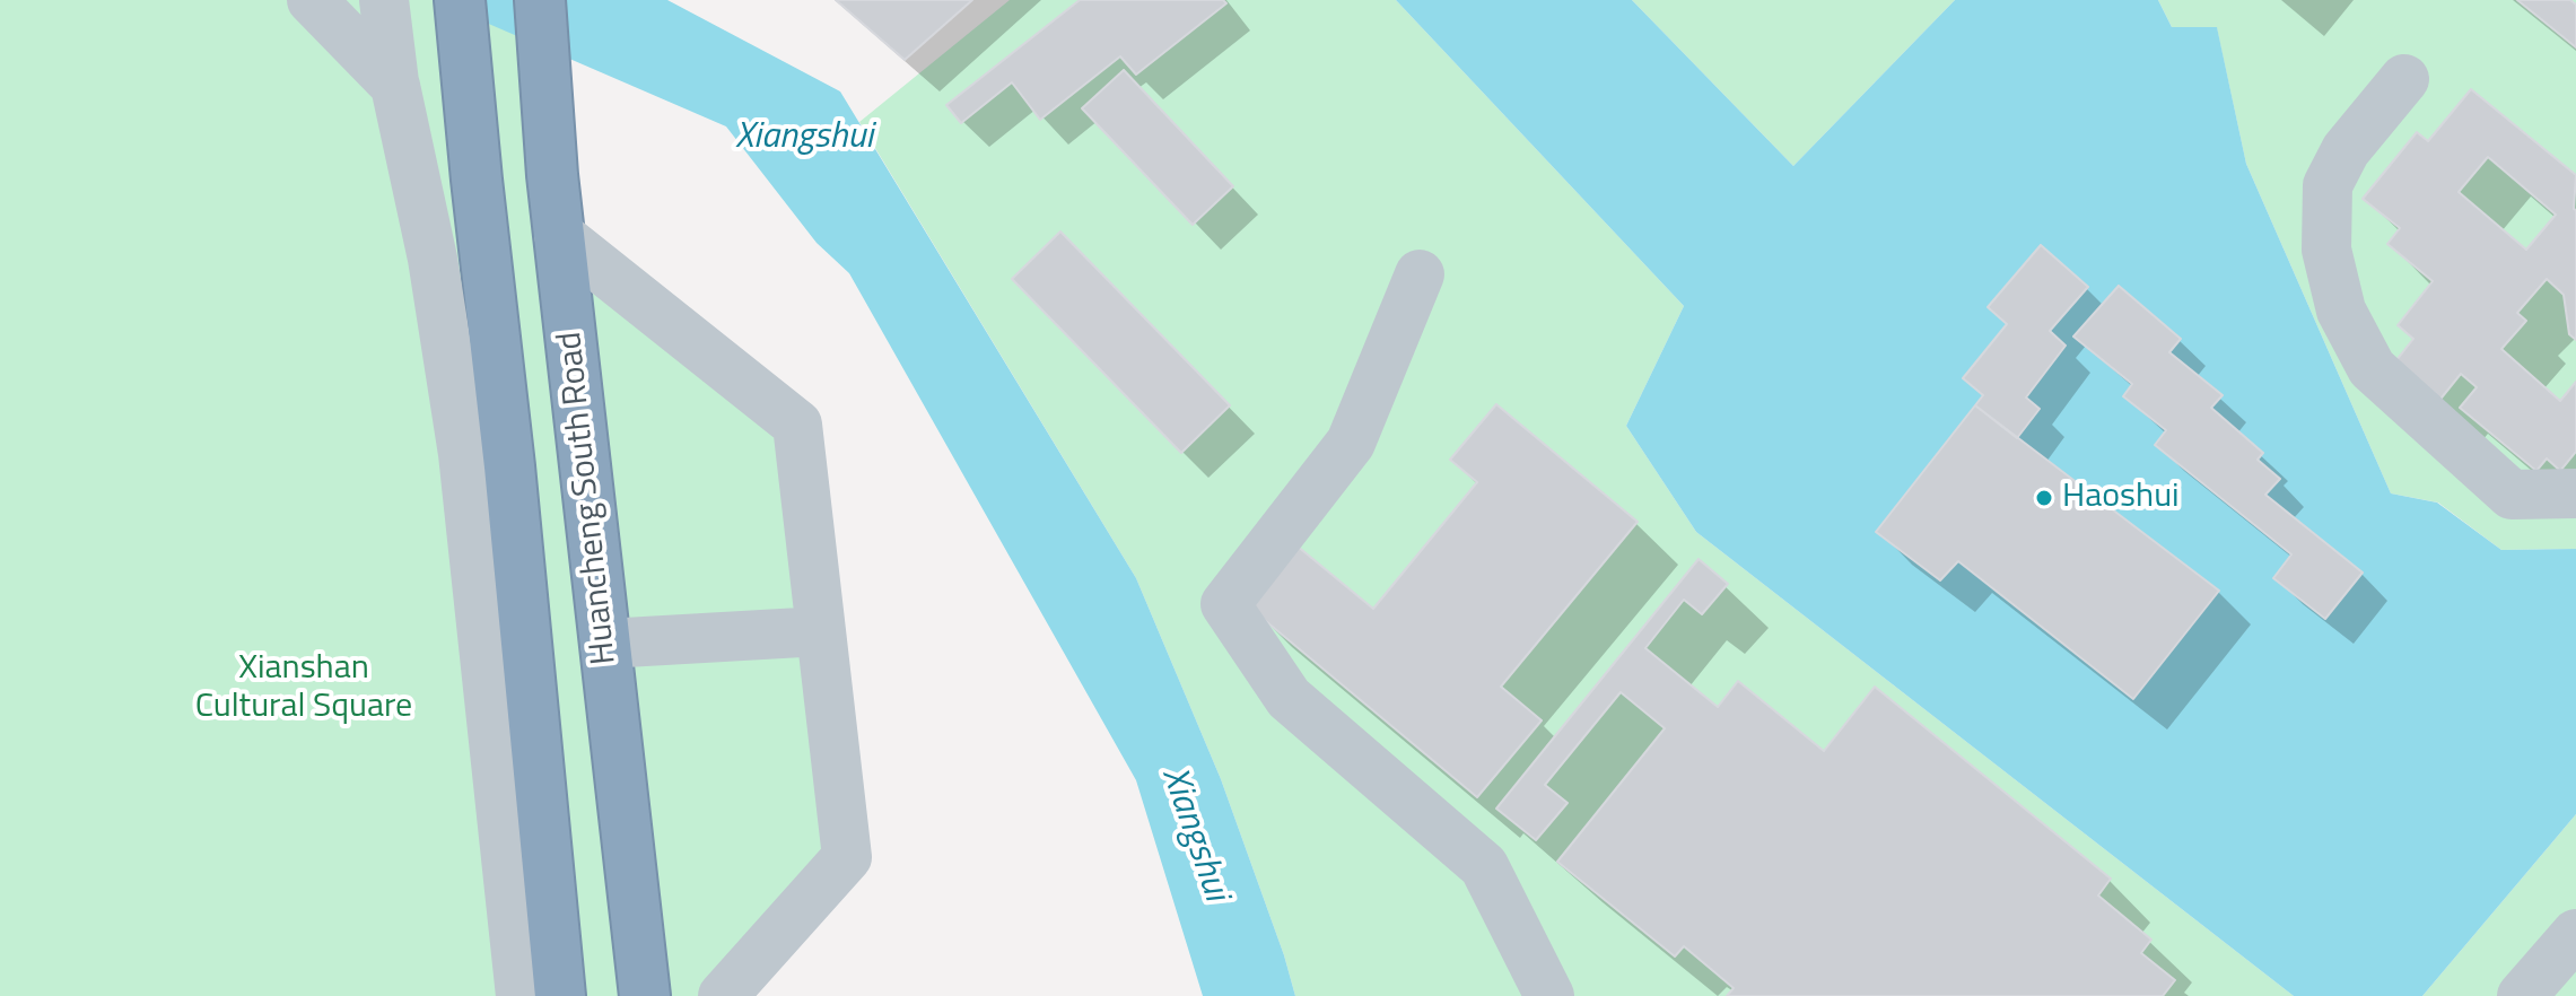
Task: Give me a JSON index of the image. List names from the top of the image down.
{
  "streets": {
    "highway": ["Huancheng South Road"]
  },
  "water": ["Xiangshui"],
  "parks": ["Xianshan Cultural Square"],
  "places": ["Haoshui"]
}
